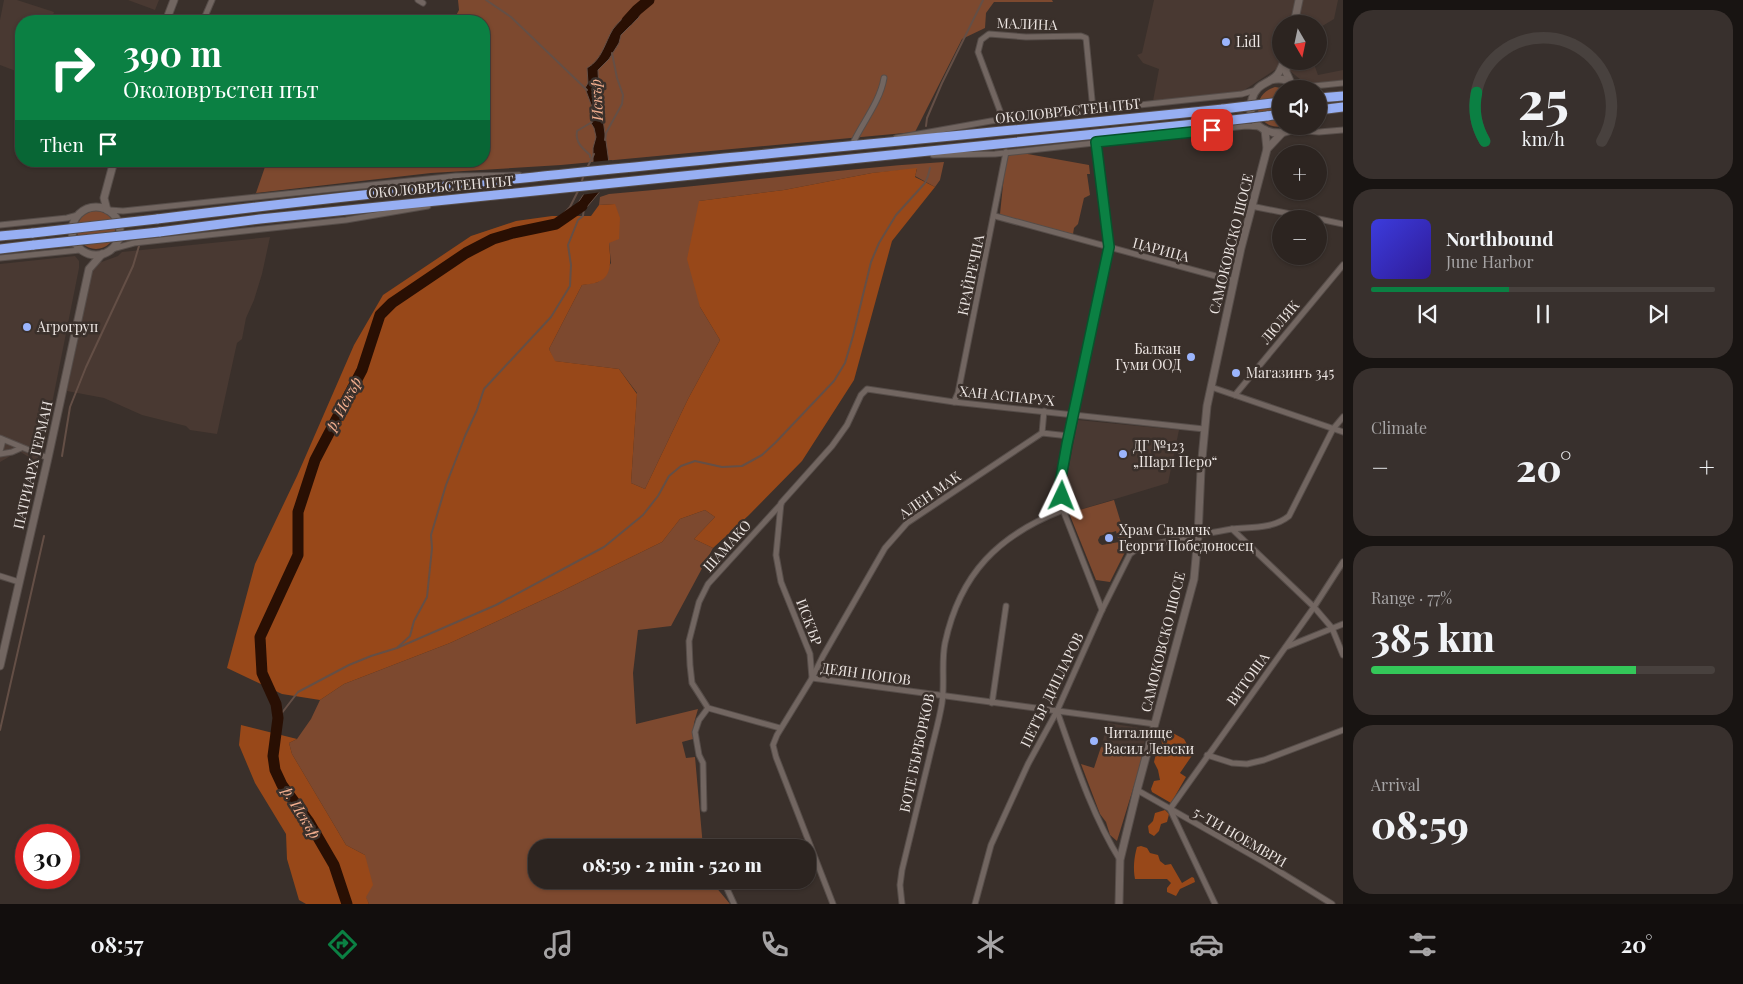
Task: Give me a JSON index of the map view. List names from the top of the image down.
{
  "streets": {
    "highway": ["ОКОЛОВРЪСТЕН ПЪТ"],
    "main road": ["САМОКОВСКО ШОСЕ", "ПАТРИАРХ ГЕРМАН"],
    "street": [
      "МАЛИНА",
      "ЦАРИЦА",
      "КРАЙРЕЧНА",
      "ЛЮЛЯК",
      "ХАН АСПАРУХ",
      "АЛЕН МАК",
      "ШАМАКО",
      "ИСКЪР",
      "ДЕЯН ПОПОВ",
      "ВИТОША",
      "ПЕТЪР ДИПЛАРОВ",
      "БОТЕ БЪРБОРКОВ",
      "5-ТИ НОЕМВРИ"
    ]
  },
  "crossings": [
    ["МАЛИНА", "ОКОЛОВРЪСТЕН ПЪТ"],
    ["ОКОЛОВРЪСТЕН ПЪТ", "САМОКОВСКО ШОСЕ"],
    ["ОКОЛОВРЪСТЕН ПЪТ", "КРАЙРЕЧНА"],
    ["САМОКОВСКО ШОСЕ", "ЦАРИЦА"],
    ["САМОКОВСКО ШОСЕ", "ХАН АСПАРУХ"],
    ["САМОКОВСКО ШОСЕ", "ДЕЯН ПОПОВ"],
    ["САМОКОВСКО ШОСЕ", "ПЕТЪР ДИПЛАРОВ"],
    ["САМОКОВСКО ШОСЕ", "5-ТИ НОЕМВРИ"],
    ["ЦАРИЦА", "КРАЙРЕЧНА"],
    ["КРАЙРЕЧНА", "ХАН АСПАРУХ"],
    ["ХАН АСПАРУХ", "ШАМАКО"],
    ["ХАН АСПАРУХ", "ИСКЪР"],
    ["АЛЕН МАК", "ИСКЪР"],
    ["АЛЕН МАК", "ДЕЯН ПОПОВ"],
    ["ШАМАКО", "ИСКЪР"],
    ["ИСКЪР", "ДЕЯН ПОПОВ"],
    ["ДЕЯН ПОПОВ", "ПЕТЪР ДИПЛАРОВ"],
    ["ДЕЯН ПОПОВ", "БОТЕ БЪРБОРКОВ"],
    ["ВИТОША", "5-ТИ НОЕМВРИ"]
  ],
  "water": ["Искър", "р. Искър"],
  "places": [
    "Lidl",
    "Агрогруп",
    "Балкан Гуми ООД",
    "Магазинъ 345",
    "ДГ №123 „Шарл Перо“",
    "Храм Св.вмчк Георги Победоносец",
    "Читалище Васил Левски"
  ],
  "north": "bottom",
  "page": {
    "map_buttons": ["+", "−"],
    "turn": ["390 m", "Околовръстен път"],
    "then": "Then",
    "song": ["Northbound", "June Harbor"],
    "tile": [
      "Climate",
      ["Range · 77%", "385 km"],
      ["Arrival", "08:59"]
    ],
    "heat": ["−", "20°", "+"],
    "limit": "30",
    "trip": "08:59 · 2 min · 520 m",
    "tabs": ["08:57", "20°"],
    "gauge": ["25", "km/h"]
  }
}
